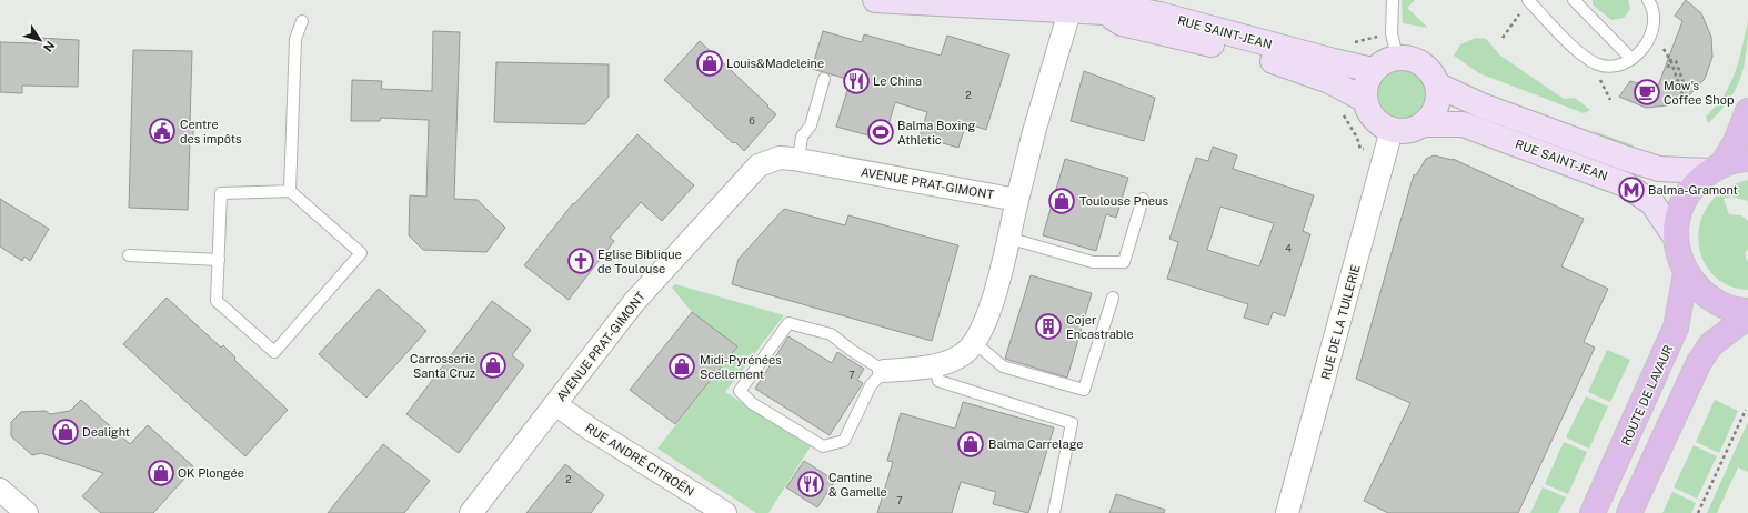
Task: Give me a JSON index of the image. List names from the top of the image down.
{
  "streets": {
    "main road": ["ROUTE DE LAVAUR"],
    "street": [
      "RUE SAINT-JEAN",
      "AVENUE PRAT-GIMONT",
      "RUE DE LA TUILERIE",
      "RUE ANDRÉ CITROËN"
    ]
  },
  "crossings": [
    ["RUE SAINT-JEAN", "RUE DE LA TUILERIE"],
    ["AVENUE PRAT-GIMONT", "RUE ANDRÉ CITROËN"]
  ],
  "places": {
    "shop": [
      "Louis&Madeleine",
      "Toulouse Pneus",
      "Carrosserie Santa Cruz",
      "Midi-Pyrénées Scellement",
      "Dealight",
      "Balma Carrelage",
      "OK Plongée"
    ],
    "restaurant": ["Le China", "Cantine & Gamelle"],
    "cafe": ["Mow's Coffee Shop"],
    "public building": ["Centre des impôts"],
    "sports": ["Balma Boxing Athletic"],
    "metro station": ["Balma-Gramont"],
    "church": ["Eglise Biblique de Toulouse"],
    "building": ["Cojer Encastrable"]
  },
  "house_numbers": [
    "2",
    "6",
    "4",
    "7",
    "2",
    "7"
  ],
  "north": "bottom right"
}
